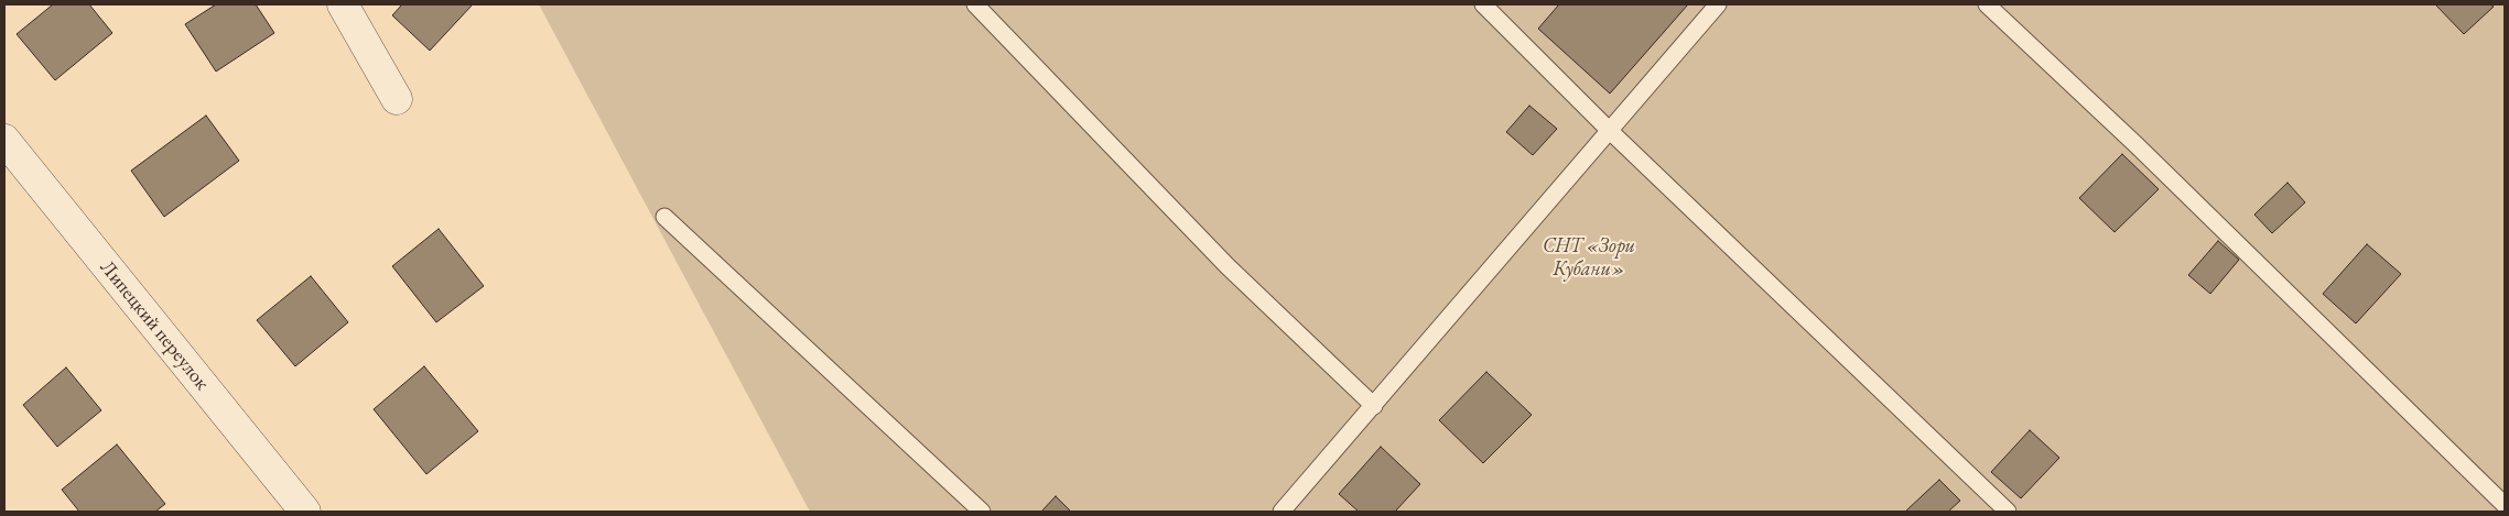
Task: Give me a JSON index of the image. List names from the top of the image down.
{
  "streets": {
    "street": ["Липецкий переулок"]
  },
  "parks": ["СНТ «Зори Кубани»"]
}
